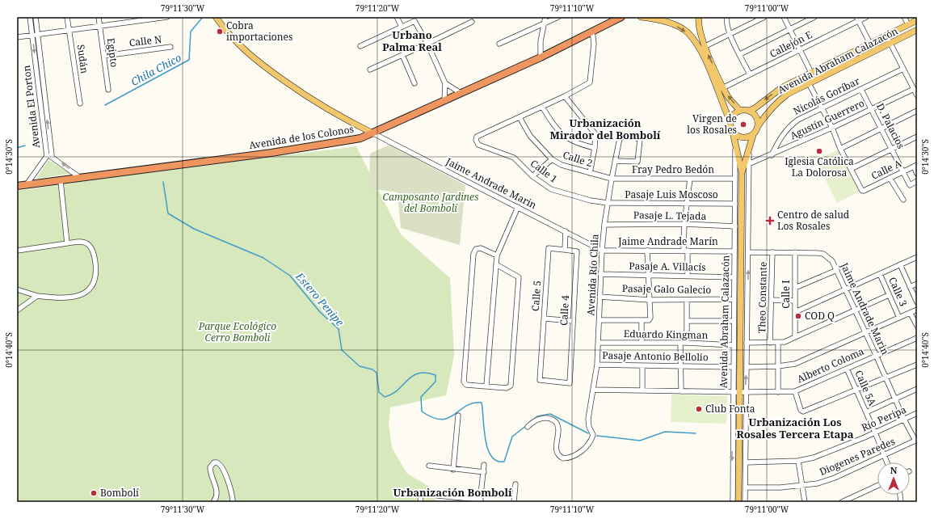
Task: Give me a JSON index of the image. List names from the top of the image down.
{
  "streets": {
    "highway": ["Avenida de los Colonos"],
    "main road": ["Avenida Abraham Calazacón"],
    "street": [
      "Calle N",
      "Callejón E",
      "Egipto",
      "Sudán",
      "Nicolás Goríbar",
      "Avenida El Porton",
      "Agustín Guerrero",
      "D. Palacios",
      "Calle 2",
      "Fray Pedro Bedón",
      "Calle A",
      "Calle 1",
      "Jaime Andrade Marin",
      "Pasaje Luis Moscoso",
      "Pasaje L. Tejada",
      "Jaime Andrade Marín",
      "Pasaje A. Villacís",
      "Avenida Río Chila",
      "Pasaje Galo Galecio",
      "Calle 3",
      "Calle I",
      "Calle 5",
      "Theo Constante",
      "Calle 4",
      "Eduardo Kingman",
      "Pasaje Antonio Bellolio",
      "Alberto Coloma",
      "Calle 5A",
      "Río Peripa",
      "Diogenes Paredes"
    ]
  },
  "crossings": [
    ["Calle N", "Egipto"],
    ["Avenida Abraham Calazacón", "Agustín Guerrero"],
    ["Avenida Abraham Calazacón", "Fray Pedro Bedón"],
    ["Avenida Abraham Calazacón", "Jaime Andrade Marin"],
    ["Avenida Abraham Calazacón", "Pasaje Luis Moscoso"],
    ["Avenida Abraham Calazacón", "Pasaje L. Tejada"],
    ["Avenida Abraham Calazacón", "Jaime Andrade Marín"],
    ["Avenida Abraham Calazacón", "Pasaje A. Villacís"],
    ["Avenida Abraham Calazacón", "Pasaje Galo Galecio"],
    ["Avenida Abraham Calazacón", "Eduardo Kingman"],
    ["Avenida Abraham Calazacón", "Pasaje Antonio Bellolio"],
    ["Avenida Abraham Calazacón", "Alberto Coloma"],
    ["Avenida Abraham Calazacón", "Río Peripa"],
    ["Avenida Abraham Calazacón", "Diogenes Paredes"],
    ["Nicolás Goríbar", "Agustín Guerrero"],
    ["Nicolás Goríbar", "D. Palacios"],
    ["Avenida El Porton", "Avenida de los Colonos"],
    ["Agustín Guerrero", "D. Palacios"],
    ["D. Palacios", "Calle A"],
    ["Avenida de los Colonos", "Jaime Andrade Marin"],
    ["Calle 2", "Fray Pedro Bedón"],
    ["Calle 2", "Calle 1"],
    ["Calle 2", "Avenida Río Chila"],
    ["Fray Pedro Bedón", "Avenida Río Chila"],
    ["Calle 1", "Pasaje Luis Moscoso"],
    ["Calle 1", "Avenida Río Chila"],
    ["Jaime Andrade Marin", "Jaime Andrade Marín"],
    ["Jaime Andrade Marin", "Avenida Río Chila"],
    ["Jaime Andrade Marin", "Calle I"],
    ["Jaime Andrade Marin", "Theo Constante"],
    ["Jaime Andrade Marin", "Alberto Coloma"],
    ["Jaime Andrade Marin", "Río Peripa"],
    ["Jaime Andrade Marin", "Diogenes Paredes"],
    ["Pasaje Luis Moscoso", "Avenida Río Chila"],
    ["Pasaje L. Tejada", "Avenida Río Chila"],
    ["Jaime Andrade Marín", "Avenida Río Chila"],
    ["Pasaje A. Villacís", "Avenida Río Chila"],
    ["Avenida Río Chila", "Pasaje Galo Galecio"],
    ["Avenida Río Chila", "Eduardo Kingman"],
    ["Avenida Río Chila", "Pasaje Antonio Bellolio"],
    ["Avenida Río Chila", "Alberto Coloma"],
    ["Calle 5", "Calle 4"],
    ["Alberto Coloma", "Calle 5A"],
    ["Calle 5A", "Río Peripa"],
    ["Calle 5A", "Diogenes Paredes"]
  ],
  "districts": [
    "Urbano Palma Real",
    "Urbanización Mirador del Bombolí",
    "Urbanización Los Rosales Tercera Etapa",
    "Urbanización Bombolí"
  ],
  "water": ["Chila Chico", "Estero Penipe"],
  "parks": ["Camposanto Jardines del Bombolí", "Parque Ecológico Cerro Bomboli"],
  "places": {
    "other": [
      "Cobra importaciones",
      "Virgen de los Rosales",
      "Iglesia Católica La Dolorosa",
      "COD Q",
      "Club Fonta",
      "Bombolí"
    ],
    "health": ["Centro de salud Los Rosales"]
  },
  "north": "top",
  "coordinates": [
    "79°11'30\"W",
    "79°11'20\"W",
    "79°11'10\"W",
    "79°11'00\"W",
    "0°14'30\"S",
    "0°14'40\"S"
  ]
}
